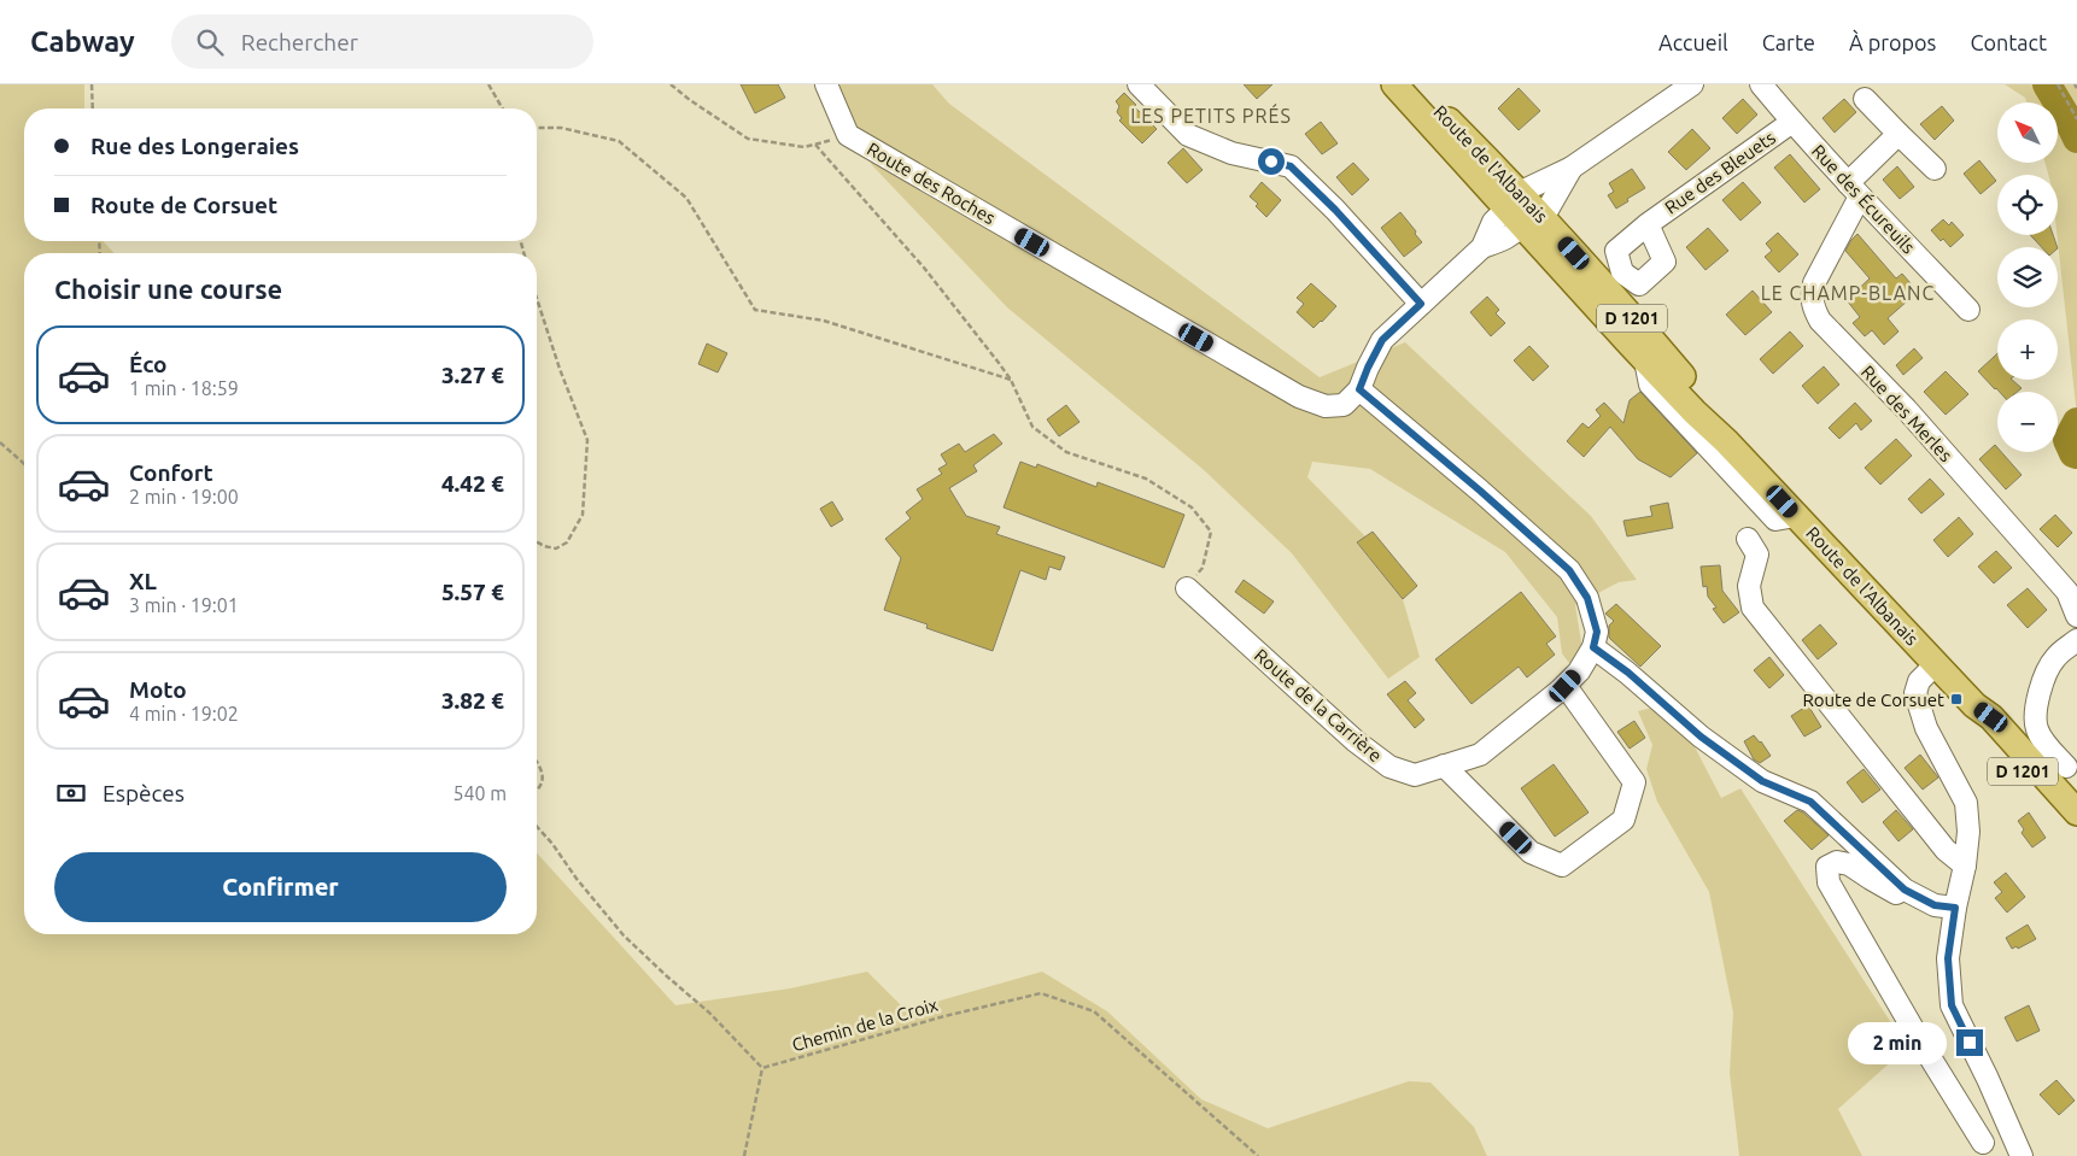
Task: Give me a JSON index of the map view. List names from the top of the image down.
{
  "streets": {
    "main road": ["Route de l'Albanais", "D 1201"],
    "street": [
      "Rue des Bleuets",
      "Route des Roches",
      "Rue des Écureuils",
      "Rue des Merles",
      "Route de la Carrière"
    ],
    "path": ["Chemin de la Croix"]
  },
  "crossings": [
    ["Rue des Bleuets", "Rue des Écureuils"],
    ["Rue des Écureuils", "Rue des Merles"]
  ],
  "districts": ["LES PETITS PRÉS", "LE CHAMP-BLANC"],
  "places": {
    "transit": ["Route de Corsuet"]
  },
  "north": "top left",
  "page": {
    "header": "Cabway",
    "search": "Rechercher",
    "nav": [
      "Accueil",
      "Carte",
      "À propos",
      "Contact"
    ],
    "map_buttons": ["+", "−"],
    "banner": ["Rue des Longeraies", "Route de Corsuet"],
    "heading": "Choisir une course",
    "list": [
      {
        "name": "Éco",
        "note": "1 min · 18:59",
        "value": "3.27 €"
      },
      {
        "name": "Confort",
        "note": "2 min · 19:00",
        "value": "4.42 €"
      },
      {
        "name": "XL",
        "note": "3 min · 19:01",
        "value": "5.57 €"
      },
      {
        "name": "Moto",
        "note": "4 min · 19:02",
        "value": "3.82 €"
      }
    ],
    "pay": ["Espèces", "540 m"],
    "buttons": "Confirmer",
    "bubble": "2 min"
  }
}
